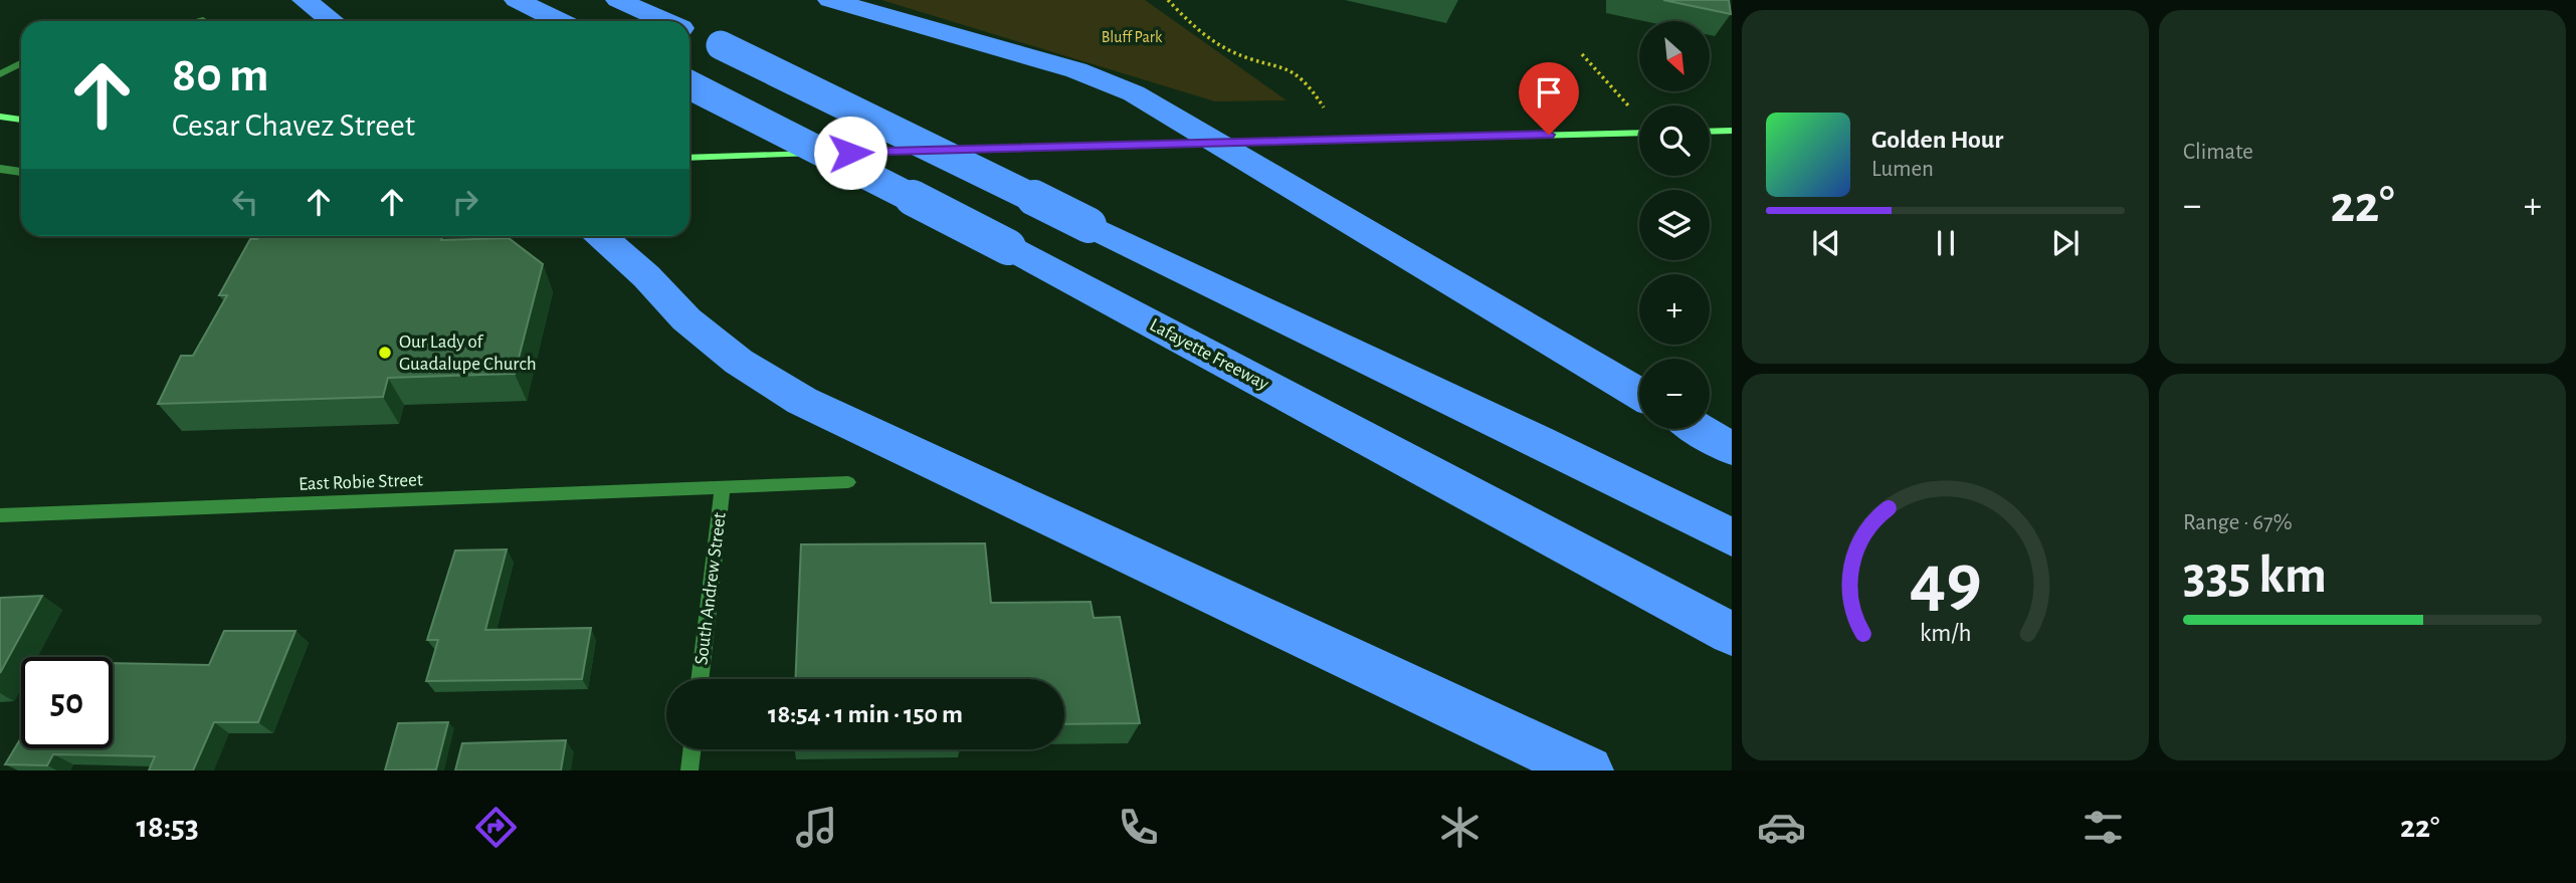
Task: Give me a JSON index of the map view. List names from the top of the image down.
{
  "streets": {
    "highway": ["Lafayette Freeway"],
    "street": ["East Robie Street", "South Andrew Street"]
  },
  "crossings": [
    ["East Robie Street", "South Andrew Street"]
  ],
  "parks": ["Bluff Park"],
  "places": ["Our Lady of Guadalupe Church"],
  "north": "bottom right",
  "page": {
    "tile": [
      "Climate",
      ["Range · 67%", "335 km"]
    ],
    "map_buttons": ["+", "−"],
    "turn": ["80 m", "Cesar Chavez Street"],
    "song": ["Golden Hour", "Lumen"],
    "heat": ["−", "22°", "+"],
    "limit": "50",
    "trip": "18:54 · 1 min · 150 m",
    "tabs": ["18:53", "22°"],
    "gauge": ["49", "km/h"]
  }
}
